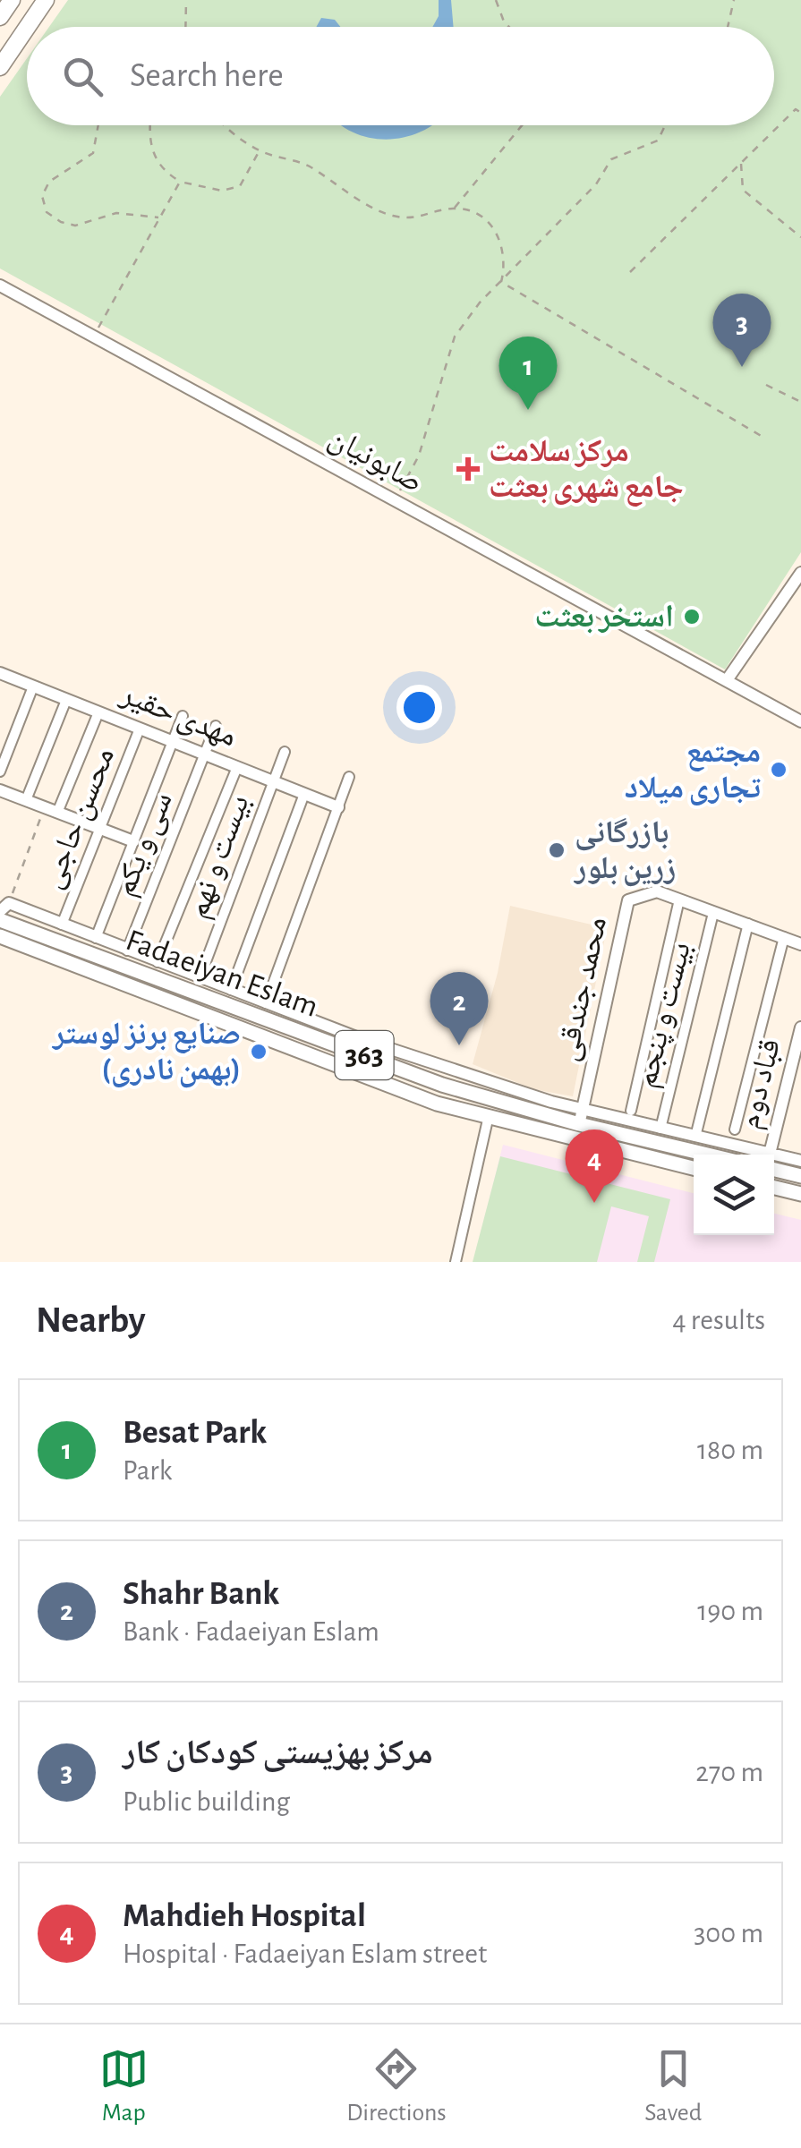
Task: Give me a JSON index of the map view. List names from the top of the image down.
{
  "streets": {
    "main road": ["Fadaeiyan Eslam", "363"],
    "street": [
      "صابونیان",
      "مهدی حقیر",
      "محسن حاجی",
      "سی و یکم",
      "بیست و نهم",
      "محمد جندقی",
      "بیست و پنجم",
      "قباد دوم"
    ]
  },
  "crossings": [
    ["مهدی حقیر", "محسن حاجی"],
    ["مهدی حقیر", "سی و یکم"],
    ["مهدی حقیر", "بیست و نهم"],
    ["Fadaeiyan Eslam", "محمد جندقی"],
    ["محمد جندقی", "بیست و پنجم"]
  ],
  "places": {
    "health": ["مرکز سلامت جامع شهری بعثت"],
    "other": [
      "استخر بعثت",
      "مجتمع تجاری میلاد",
      "بازرگانی زرین بلور",
      "صنایع برنز لوستر (بهمن نادری)"
    ]
  },
  "page": {
    "search": "Search here",
    "pins": [
      "3",
      "1",
      "2",
      "4"
    ],
    "heading": ["Nearby", "4 results"],
    "list": [
      {
        "mark": "1",
        "name": "Besat Park",
        "note": "Park",
        "value": "180 m"
      },
      {
        "mark": "2",
        "name": "Shahr Bank",
        "note": "Bank · Fadaeiyan Eslam",
        "value": "190 m"
      },
      {
        "mark": "3",
        "name": "مرکز بهزیستی کودکان کار",
        "note": "Public building",
        "value": "270 m"
      },
      {
        "mark": "4",
        "name": "Mahdieh Hospital",
        "note": "Hospital · Fadaeiyan Eslam street",
        "value": "300 m"
      }
    ],
    "nav": ["Map", "Directions", "Saved"]
  }
}
